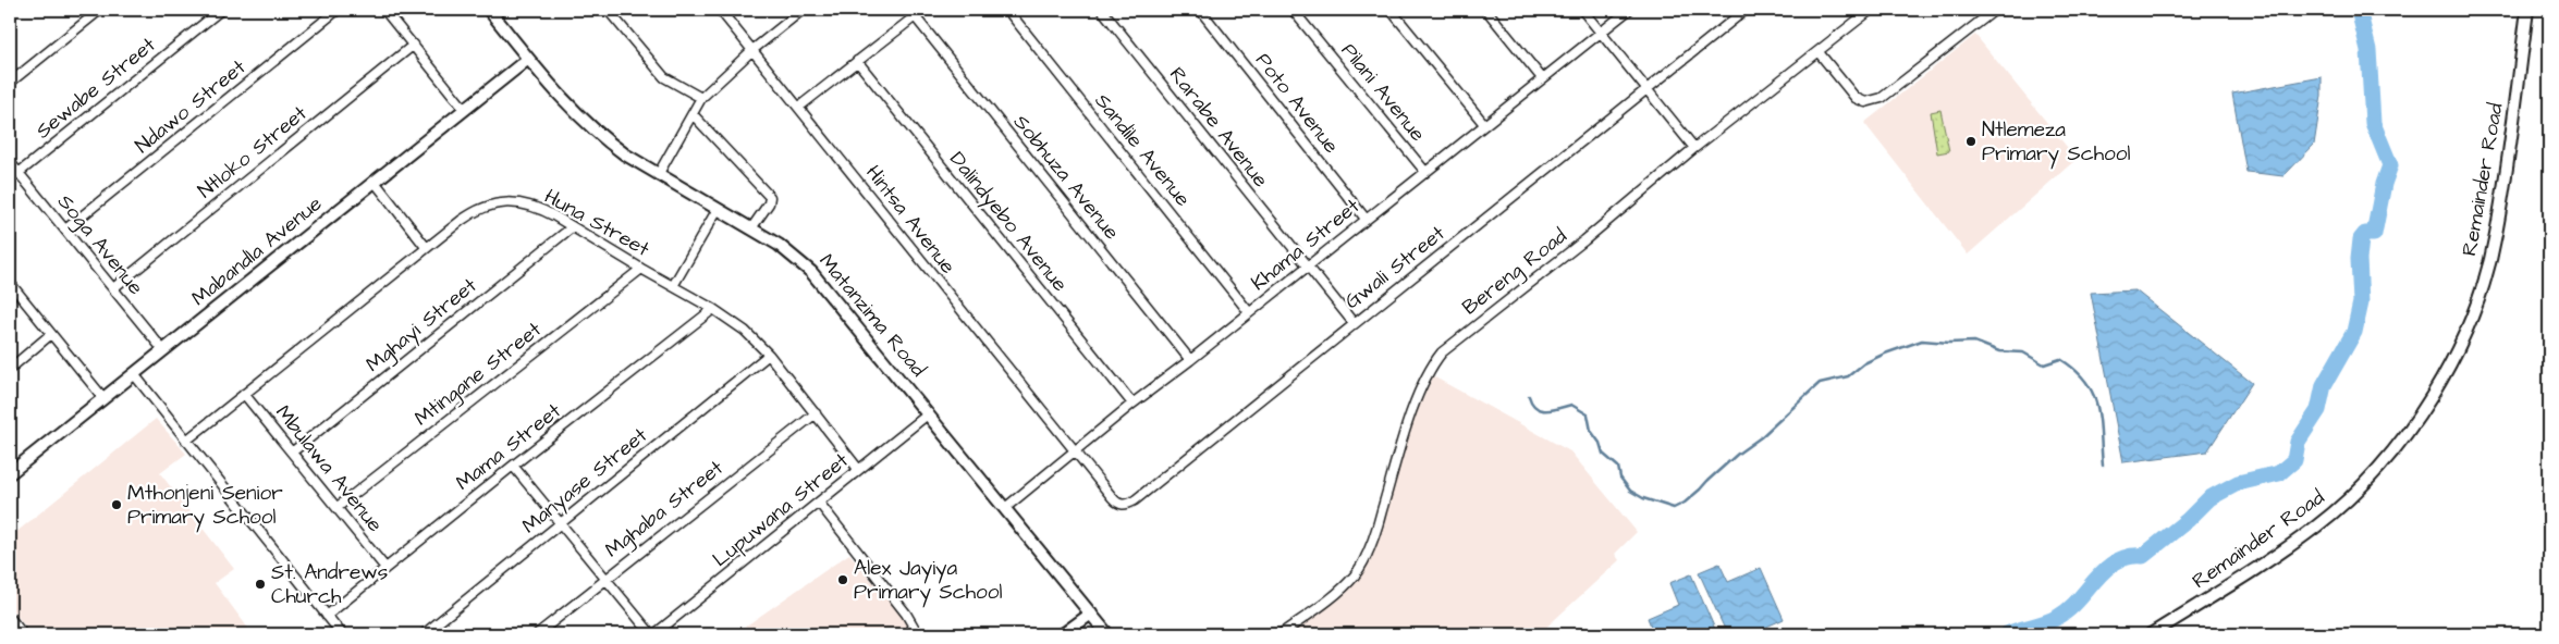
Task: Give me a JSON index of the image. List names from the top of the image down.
{
  "streets": {
    "street": [
      "Sewabe Street",
      "Pilani Avenue",
      "Poto Avenue",
      "Ndawo Street",
      "Rarabe Avenue",
      "Sandile Avenue",
      "Ntloko Street",
      "Sobhuza Avenue",
      "Remainder Road",
      "Hintsa Avenue",
      "Dalindyebo Avenue",
      "Huna Street",
      "Soga Avenue",
      "Khama Street",
      "Mabandla Avenue",
      "Gwali Street",
      "Bereng Road",
      "Matanzima Road",
      "Mghayi Street",
      "Mtingane Street",
      "Mama Street",
      "Mbulawa Avenue",
      "Manyase Street",
      "Mghaba Street",
      "Lupuwana Street"
    ]
  },
  "crossings": [
    ["Sewabe Street", "Soga Avenue"],
    ["Pilani Avenue", "Khama Street"],
    ["Poto Avenue", "Khama Street"],
    ["Ndawo Street", "Soga Avenue"],
    ["Rarabe Avenue", "Khama Street"],
    ["Rarabe Avenue", "Gwali Street"],
    ["Sandile Avenue", "Khama Street"],
    ["Ntloko Street", "Soga Avenue"],
    ["Sobhuza Avenue", "Khama Street"],
    ["Hintsa Avenue", "Khama Street"],
    ["Hintsa Avenue", "Gwali Street"],
    ["Dalindyebo Avenue", "Khama Street"],
    ["Huna Street", "Mghayi Street"],
    ["Huna Street", "Mtingane Street"],
    ["Huna Street", "Mama Street"],
    ["Huna Street", "Mbulawa Avenue"],
    ["Huna Street", "Manyase Street"],
    ["Huna Street", "Mghaba Street"],
    ["Huna Street", "Lupuwana Street"],
    ["Soga Avenue", "Mabandla Avenue"],
    ["Khama Street", "Gwali Street"],
    ["Khama Street", "Matanzima Road"],
    ["Mabandla Avenue", "Matanzima Road"],
    ["Matanzima Road", "Lupuwana Street"],
    ["Mghayi Street", "Mbulawa Avenue"],
    ["Mtingane Street", "Mbulawa Avenue"],
    ["Mama Street", "Mbulawa Avenue"]
  ],
  "places": [
    "Ntlemeza Primary School",
    "Mthonjeni Senior Primary School",
    "Alex Jayiya Primary School",
    "St. Andrews Church"
  ]
}
